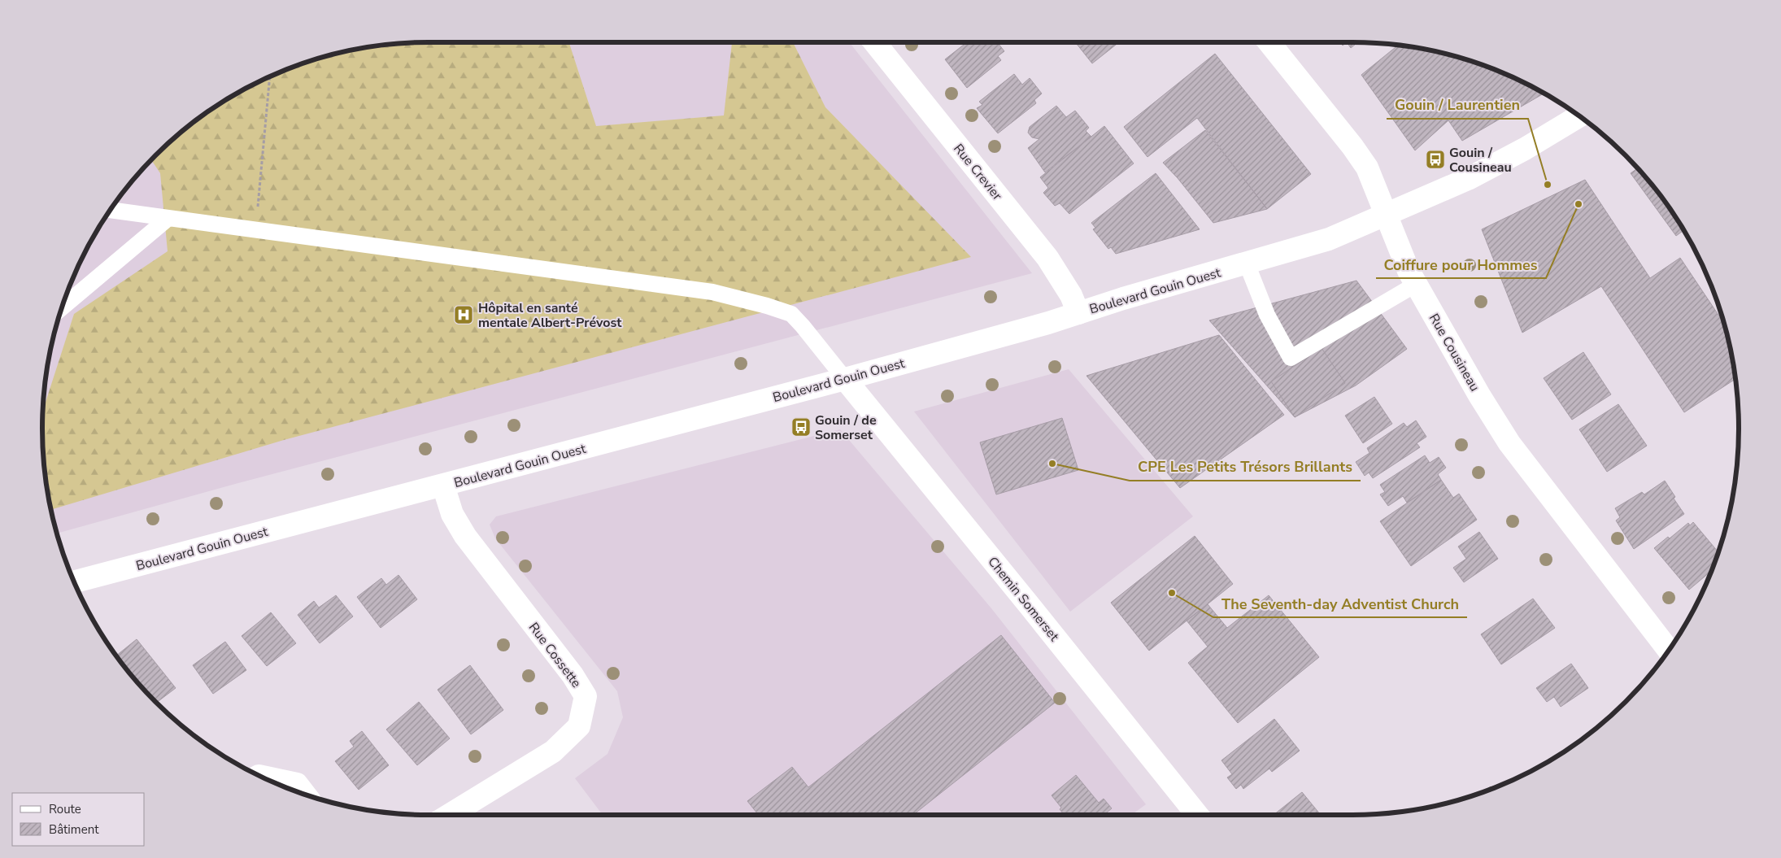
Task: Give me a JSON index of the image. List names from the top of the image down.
{
  "streets": {
    "street": [
      "Rue Crevier",
      "Boulevard Gouin Ouest",
      "Rue Cousineau",
      "Chemin Somerset",
      "Rue Cossette"
    ]
  },
  "crossings": [
    ["Rue Crevier", "Boulevard Gouin Ouest"],
    ["Boulevard Gouin Ouest", "Rue Cousineau"],
    ["Boulevard Gouin Ouest", "Chemin Somerset"],
    ["Boulevard Gouin Ouest", "Rue Cossette"]
  ],
  "places": {
    "bus stop": ["Gouin / Cousineau", "Gouin / de Somerset"],
    "other": [
      "Gouin / Laurentien",
      "Coiffure pour Hommes",
      "CPE Les Petits Trésors Brillants",
      "The Seventh-day Adventist Church"
    ],
    "hospital": ["Hôpital en santé mentale Albert-Prévost"]
  },
  "legend": ["Route", "Bâtiment"]
}
